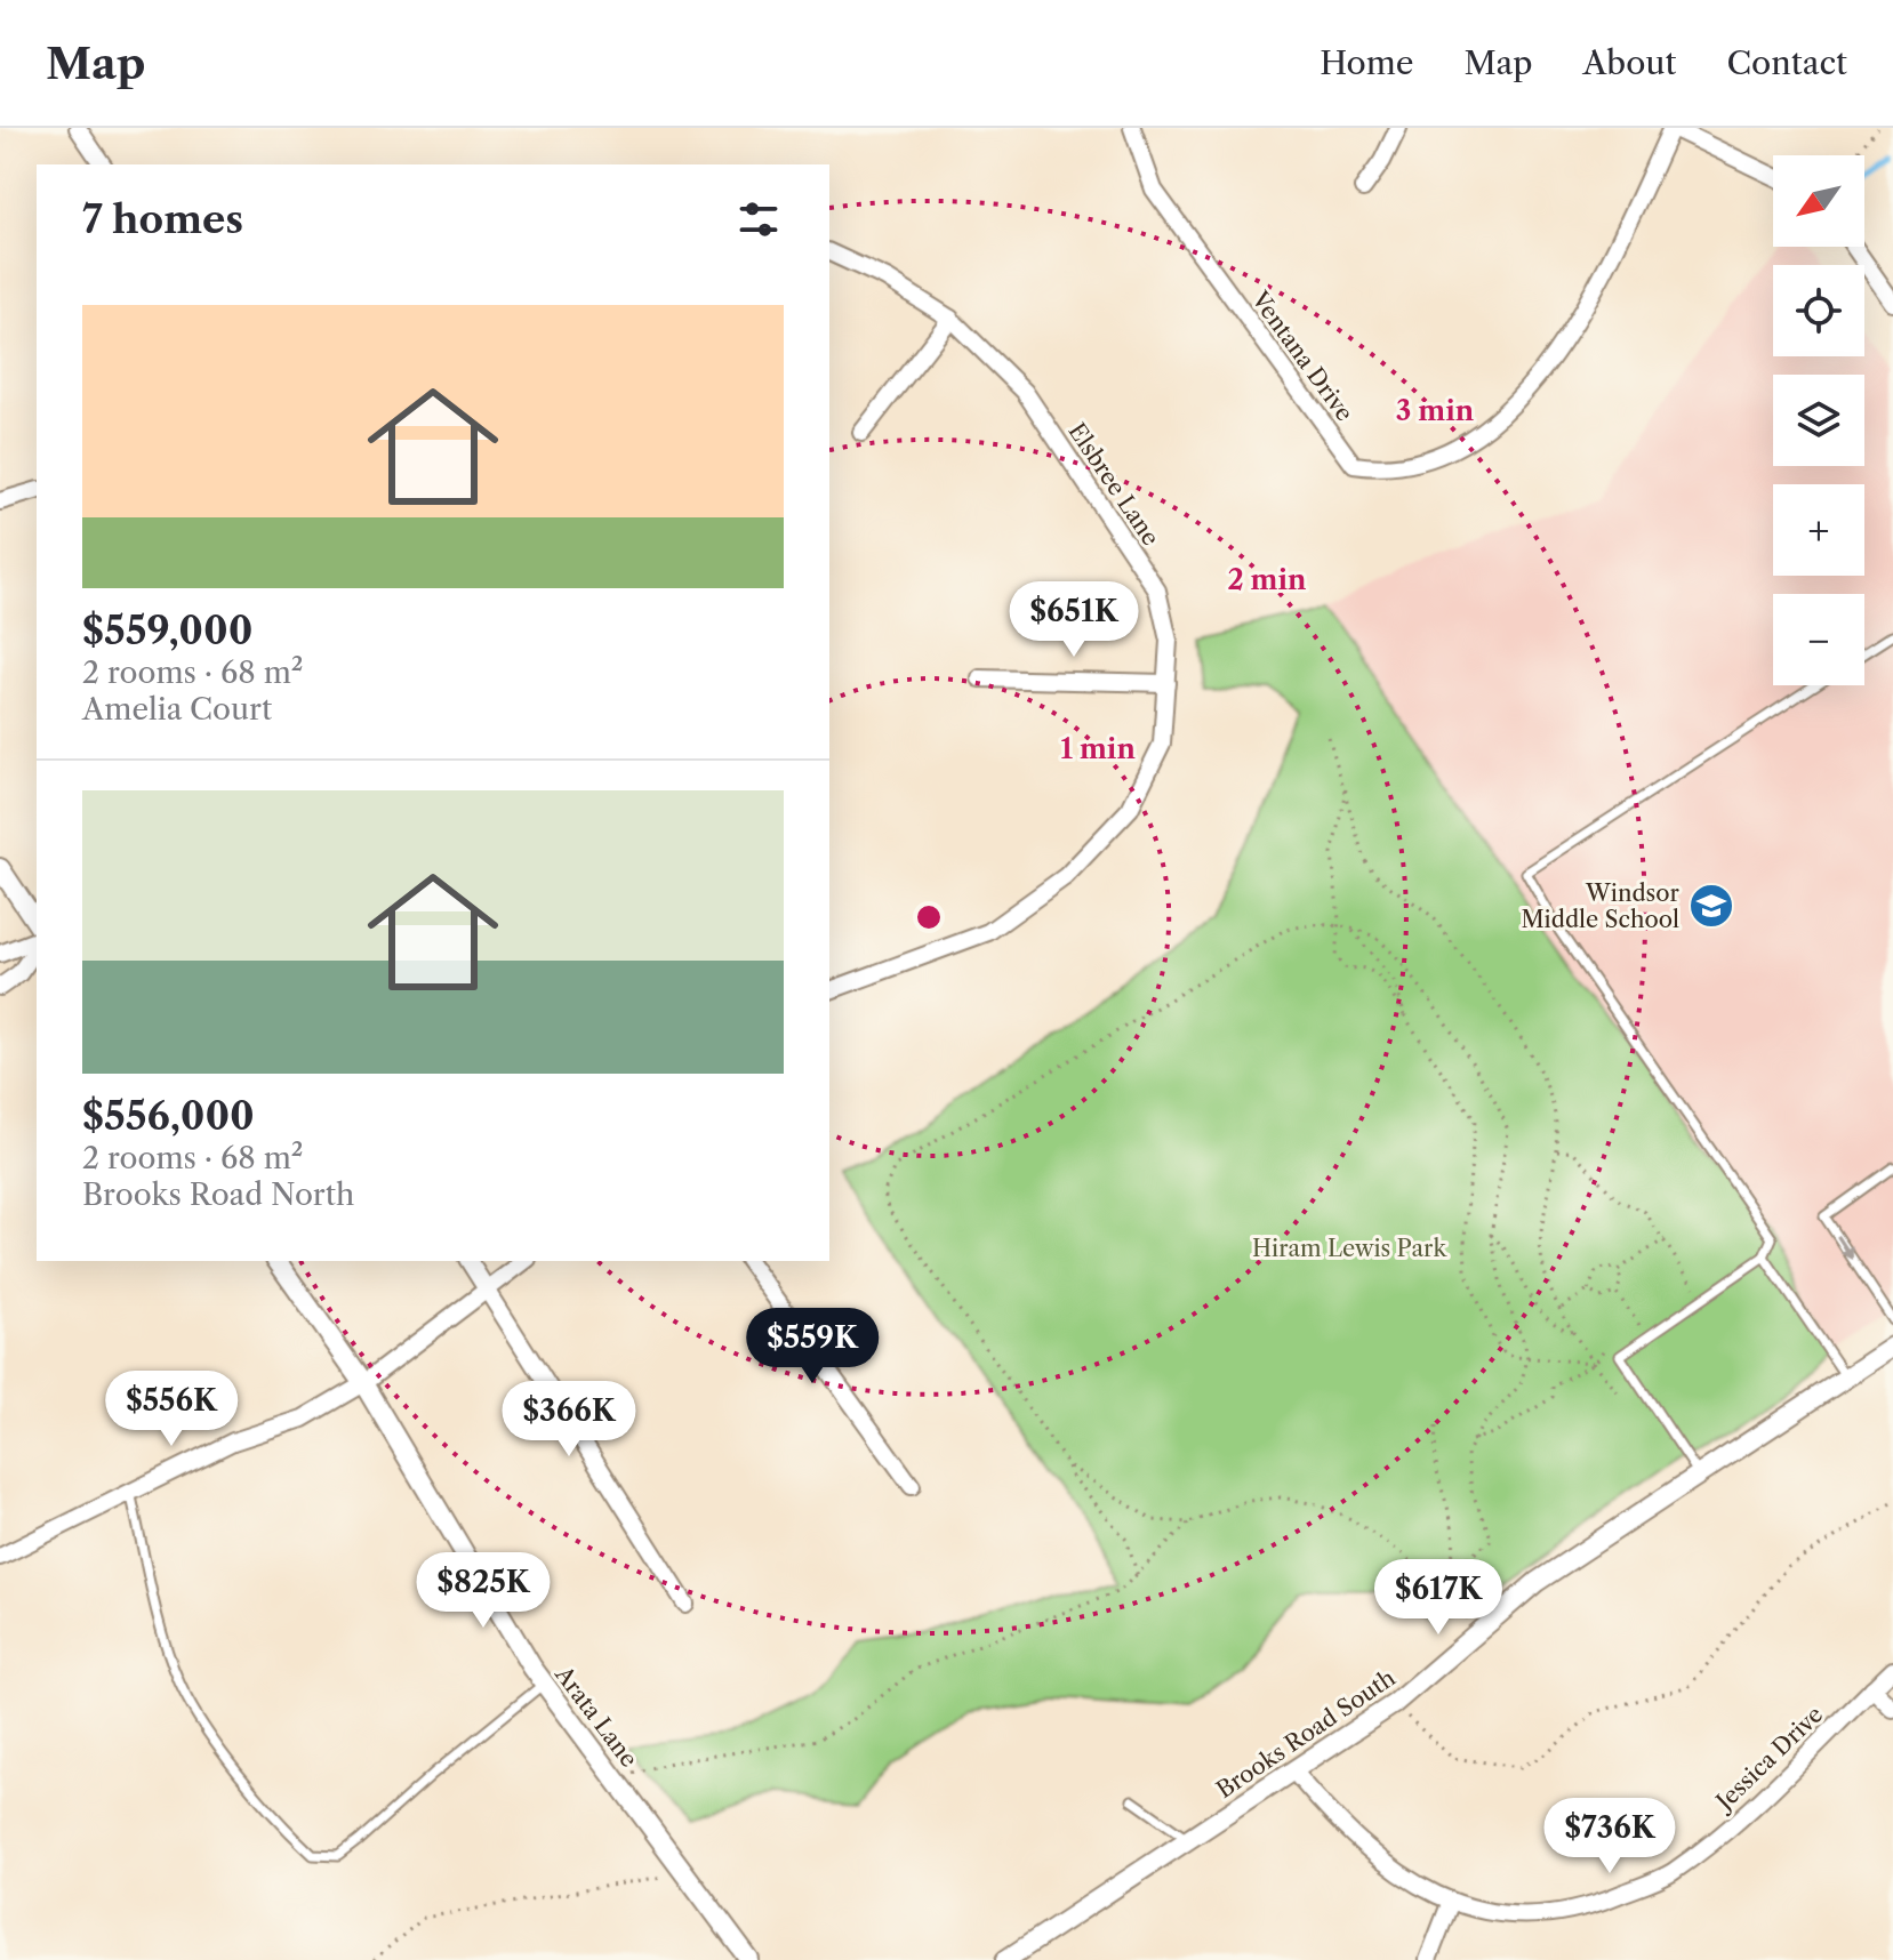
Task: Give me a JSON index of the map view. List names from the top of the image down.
{
  "streets": {
    "street": [
      "Ventana Drive",
      "Elsbree Lane",
      "Arata Lane",
      "Brooks Road South",
      "Jessica Drive"
    ]
  },
  "crossings": [
    ["Brooks Road South", "Jessica Drive"]
  ],
  "parks": ["Hiram Lewis Park"],
  "places": {
    "school or university": ["Windsor Middle School"]
  },
  "north": "bottom left",
  "page": {
    "header": "Map",
    "nav": [
      "Home",
      "Map",
      "About",
      "Contact"
    ],
    "map_buttons": ["+", "−"],
    "heading": "7 homes",
    "list": [
      {
        "name": "$559,000",
        "note": "2 rooms · 68 m² · Amelia Court"
      },
      {
        "name": "$556,000",
        "note": "2 rooms · 68 m² · Brooks Road North"
      }
    ],
    "price": [
      "$651K",
      "$559K",
      "$556K",
      "$366K",
      "$825K",
      "$617K",
      "$736K"
    ]
  },
  "rings": ["3 min", "2 min", "1 min"]
}
